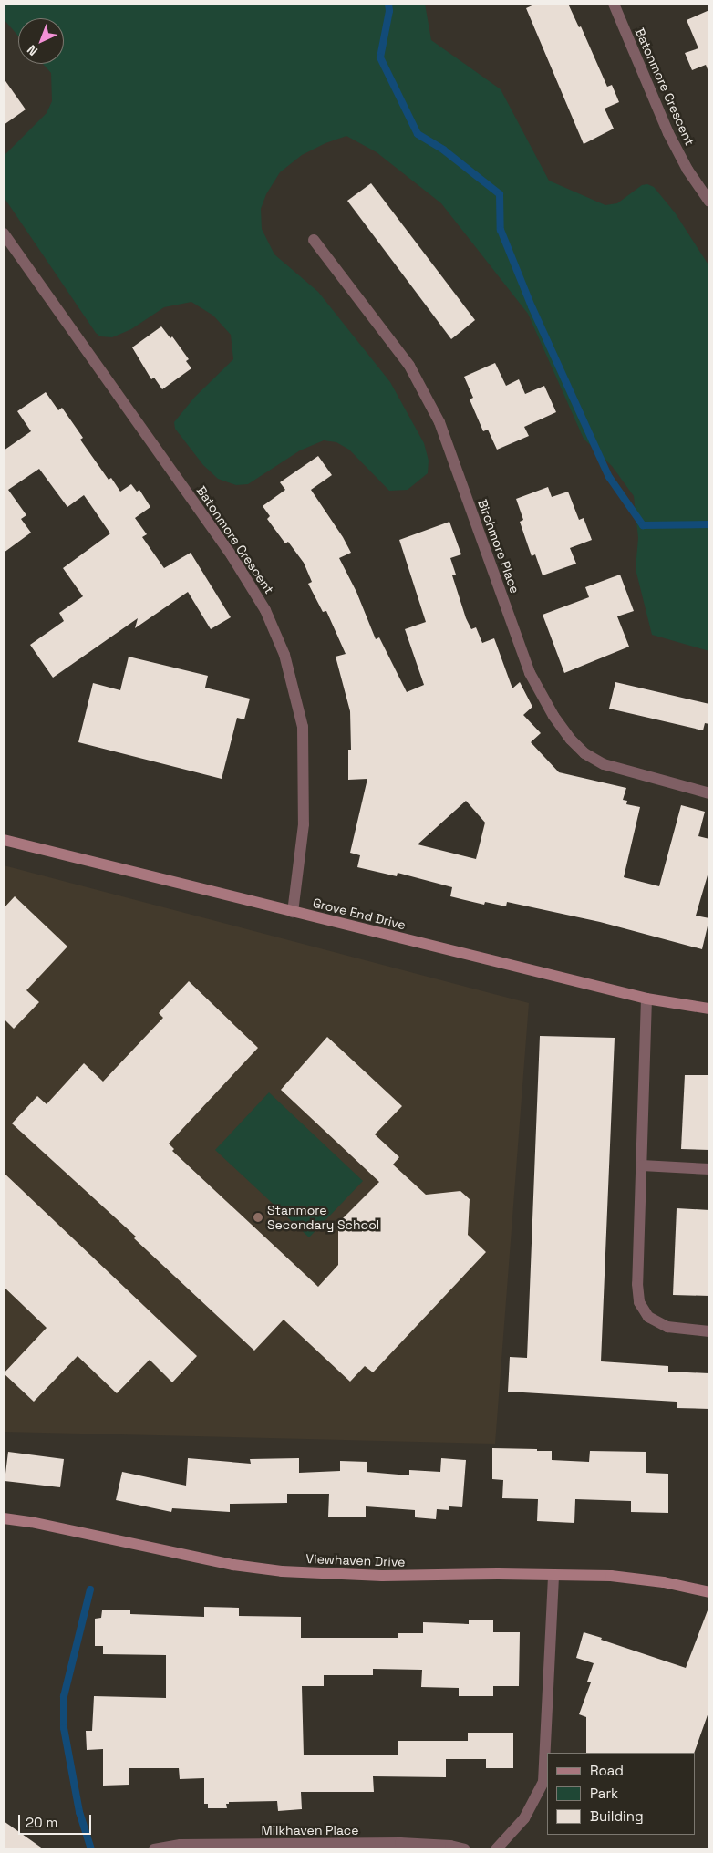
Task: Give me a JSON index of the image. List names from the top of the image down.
{
  "streets": {
    "street": [
      "Batonmore Crescent",
      "Birchmore Place",
      "Grove End Drive",
      "Viewhaven Drive",
      "Milkhaven Place"
    ]
  },
  "crossings": [
    ["Batonmore Crescent", "Grove End Drive"]
  ],
  "places": ["Stanmore Secondary School"],
  "legend": ["Road", "Park", "Building"],
  "scale_bar": "20 m",
  "north": "bottom left"
}
